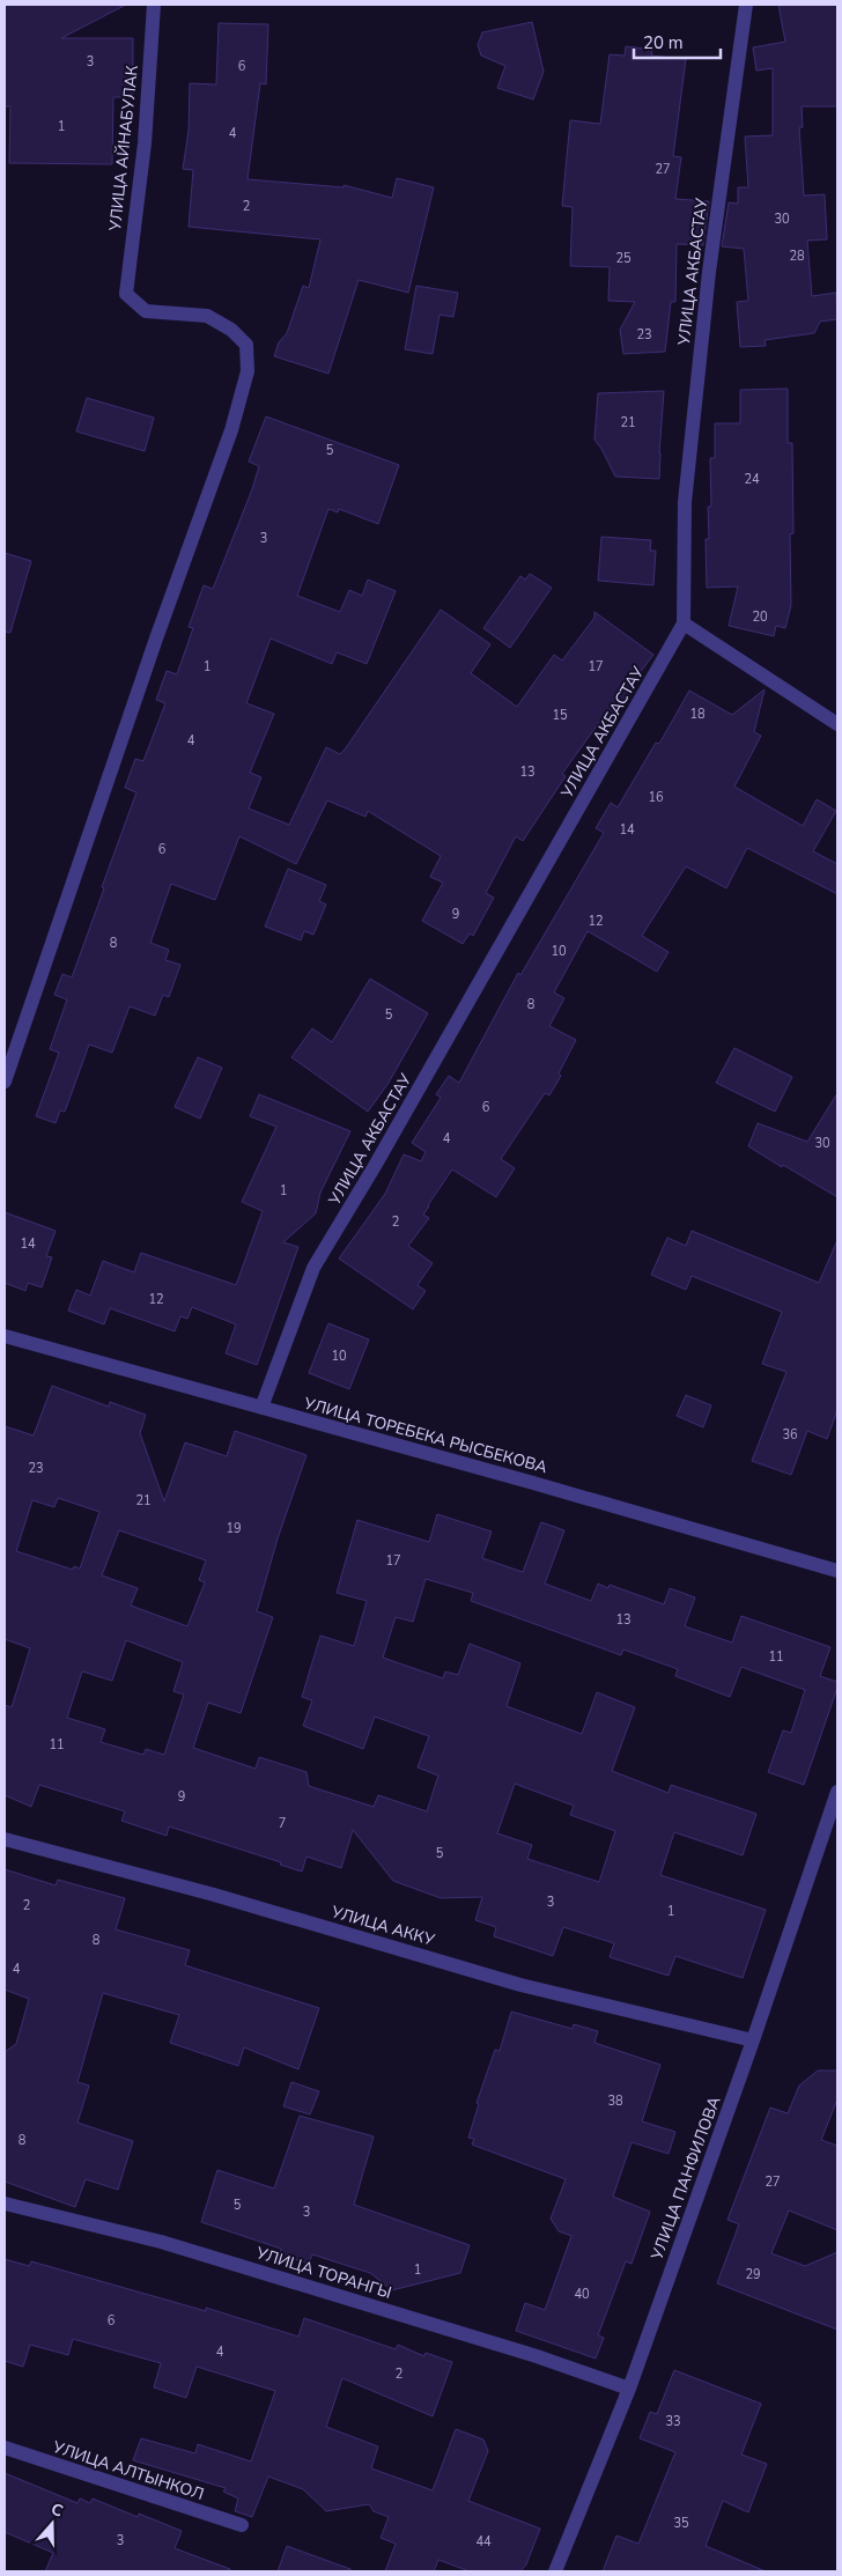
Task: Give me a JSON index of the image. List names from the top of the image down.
{
  "streets": {
    "street": [
      "УЛИЦА АЙНАБУЛАК",
      "УЛИЦА АКБАСТАУ",
      "УЛИЦА ТОРЕБЕКА РЫСБЕКОВА",
      "УЛИЦА АККУ",
      "УЛИЦА ПАНФИЛОВА",
      "УЛИЦА ТОРАНГЫ",
      "УЛИЦА АЛТЫНКОЛ"
    ]
  },
  "crossings": [
    ["УЛИЦА АКБАСТАУ", "УЛИЦА ТОРЕБЕКА РЫСБЕКОВА"],
    ["УЛИЦА АККУ", "УЛИЦА ПАНФИЛОВА"],
    ["УЛИЦА ПАНФИЛОВА", "УЛИЦА ТОРАНГЫ"]
  ],
  "house_numbers": [
    "3",
    "6",
    "1",
    "4",
    "27",
    "2",
    "30",
    "28",
    "25",
    "23",
    "21",
    "5",
    "24",
    "3",
    "20",
    "1",
    "17",
    "18",
    "15",
    "4",
    "13",
    "16",
    "14",
    "6",
    "9",
    "12",
    "8",
    "10",
    "8",
    "5",
    "6",
    "4",
    "30",
    "1",
    "2",
    "14",
    "12",
    "10",
    "36",
    "23",
    "21",
    "19",
    "17",
    "13",
    "11",
    "11",
    "9",
    "7",
    "5",
    "3",
    "2",
    "1",
    "8",
    "4",
    "38",
    "8",
    "27",
    "5",
    "3",
    "1",
    "29",
    "40",
    "6",
    "4",
    "2",
    "33",
    "35",
    "3",
    "44"
  ],
  "scale_bar": "20 m",
  "north": "top"
}
